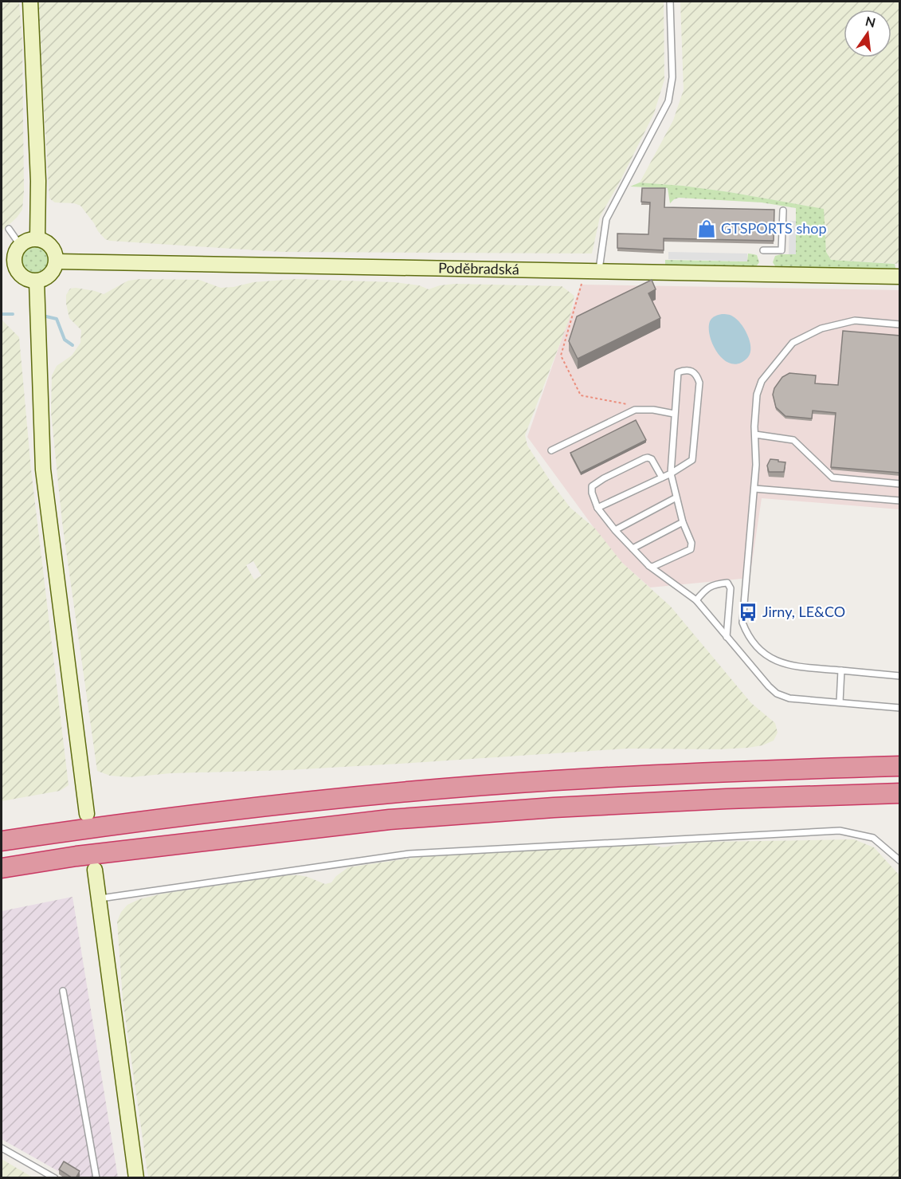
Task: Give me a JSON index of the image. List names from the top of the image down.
{
  "streets": {
    "street": ["Poděbradská"]
  },
  "places": {
    "shop": ["GTSPORTS shop"],
    "bus stop": ["Jirny, LE&CO"]
  },
  "north": "top"
}
